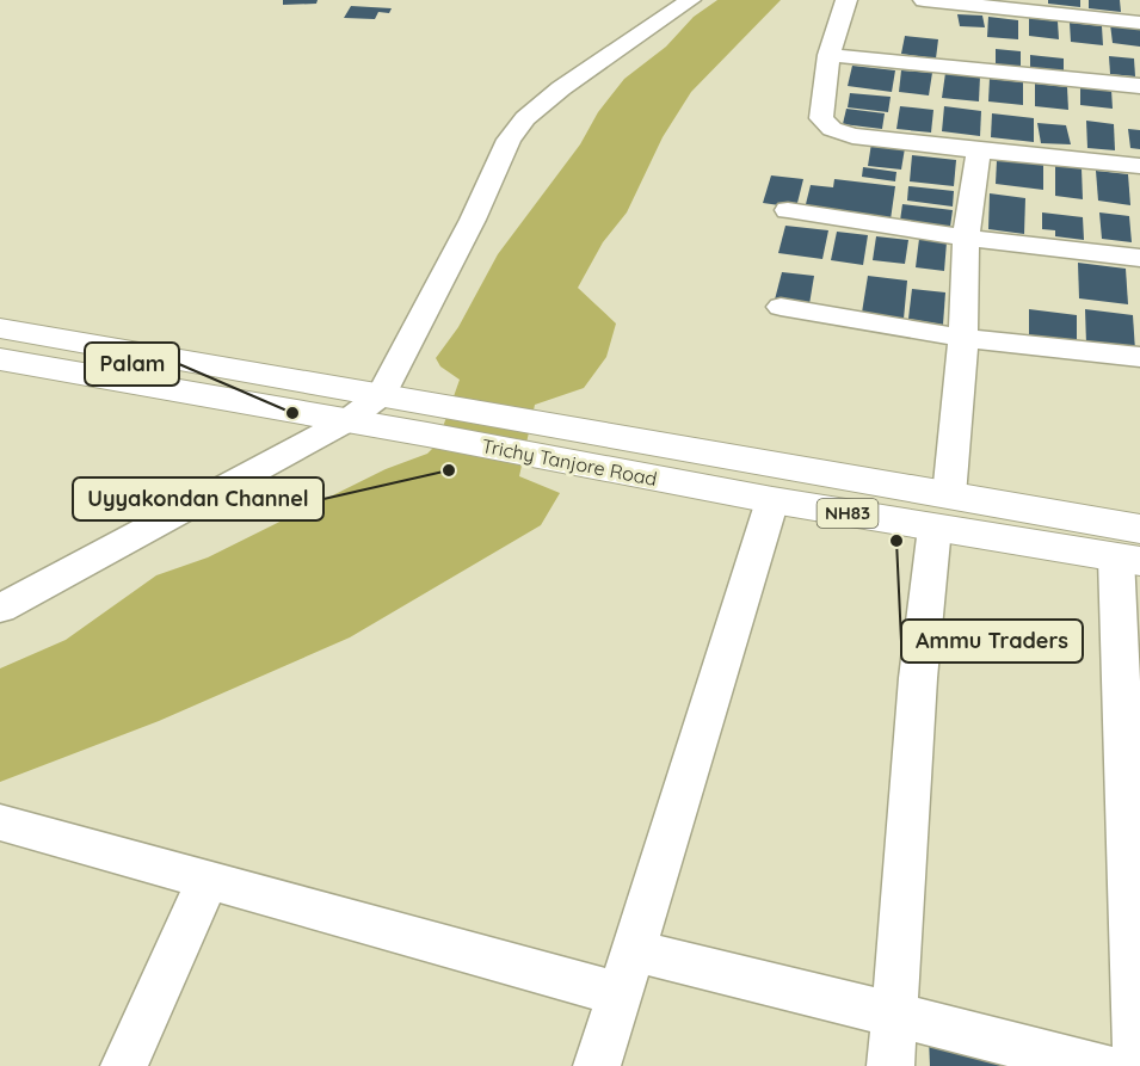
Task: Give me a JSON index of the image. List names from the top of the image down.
{
  "streets": {
    "highway": ["Trichy Tanjore Road", "NH83"]
  },
  "places": ["Palam", "Uyyakondan Channel", "Ammu Traders"]
}
